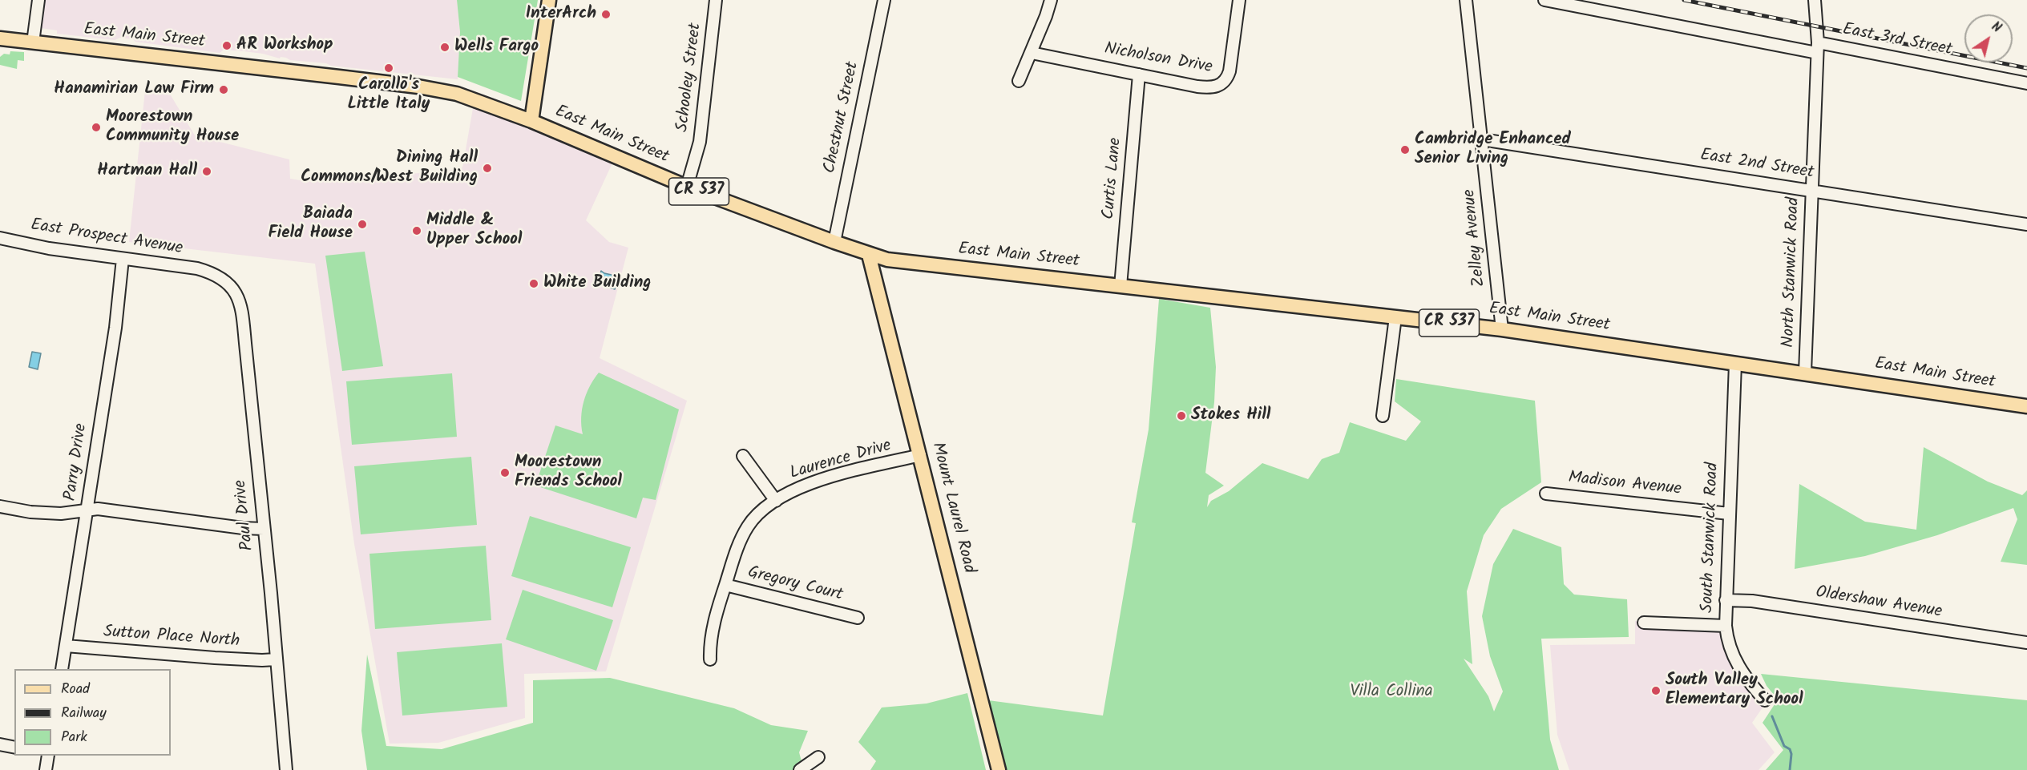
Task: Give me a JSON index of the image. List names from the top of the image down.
{
  "streets": {
    "main road": ["East Main Street", "CR 537", "Mount Laurel Road"],
    "street": [
      "East 3rd Street",
      "Nicholson Drive",
      "Schooley Street",
      "Chestnut Street",
      "East 2nd Street",
      "Curtis Lane",
      "East Prospect Avenue",
      "Zelley Avenue",
      "North Stanwick Road",
      "Laurence Drive",
      "Parry Drive",
      "Madison Avenue",
      "Paul Drive",
      "South Stanwick Road",
      "Gregory Court",
      "Oldershaw Avenue",
      "Sutton Place North"
    ]
  },
  "crossings": [
    ["East Main Street", "Schooley Street"],
    ["East Main Street", "Chestnut Street"],
    ["East Main Street", "Curtis Lane"],
    ["East Main Street", "CR 537"],
    ["East Main Street", "Zelley Avenue"],
    ["East Main Street", "North Stanwick Road"],
    ["East Main Street", "Mount Laurel Road"],
    ["East Main Street", "South Stanwick Road"],
    ["East 3rd Street", "North Stanwick Road"],
    ["Nicholson Drive", "Curtis Lane"],
    ["East 2nd Street", "Zelley Avenue"],
    ["East 2nd Street", "North Stanwick Road"],
    ["East Prospect Avenue", "Parry Drive"],
    ["East Prospect Avenue", "Paul Drive"],
    ["Laurence Drive", "Mount Laurel Road"],
    ["Laurence Drive", "Gregory Court"],
    ["Parry Drive", "Sutton Place North"],
    ["Madison Avenue", "South Stanwick Road"],
    ["Paul Drive", "Sutton Place North"],
    ["South Stanwick Road", "Oldershaw Avenue"]
  ],
  "parks": ["Villa Collina"],
  "places": [
    "InterArch",
    "AR Workshop",
    "Wells Fargo",
    "Carollo's Little Italy",
    "Hanamirian Law Firm",
    "Moorestown Community House",
    "Cambridge Enhanced Senior Living",
    "Dining Hall Commons/West Building",
    "Hartman Hall",
    "Baiada Field House",
    "Middle & Upper School",
    "White Building",
    "Stokes Hill",
    "Moorestown Friends School",
    "South Valley Elementary School"
  ],
  "legend": ["Road", "Railway", "Park"],
  "north": "top right"
}
